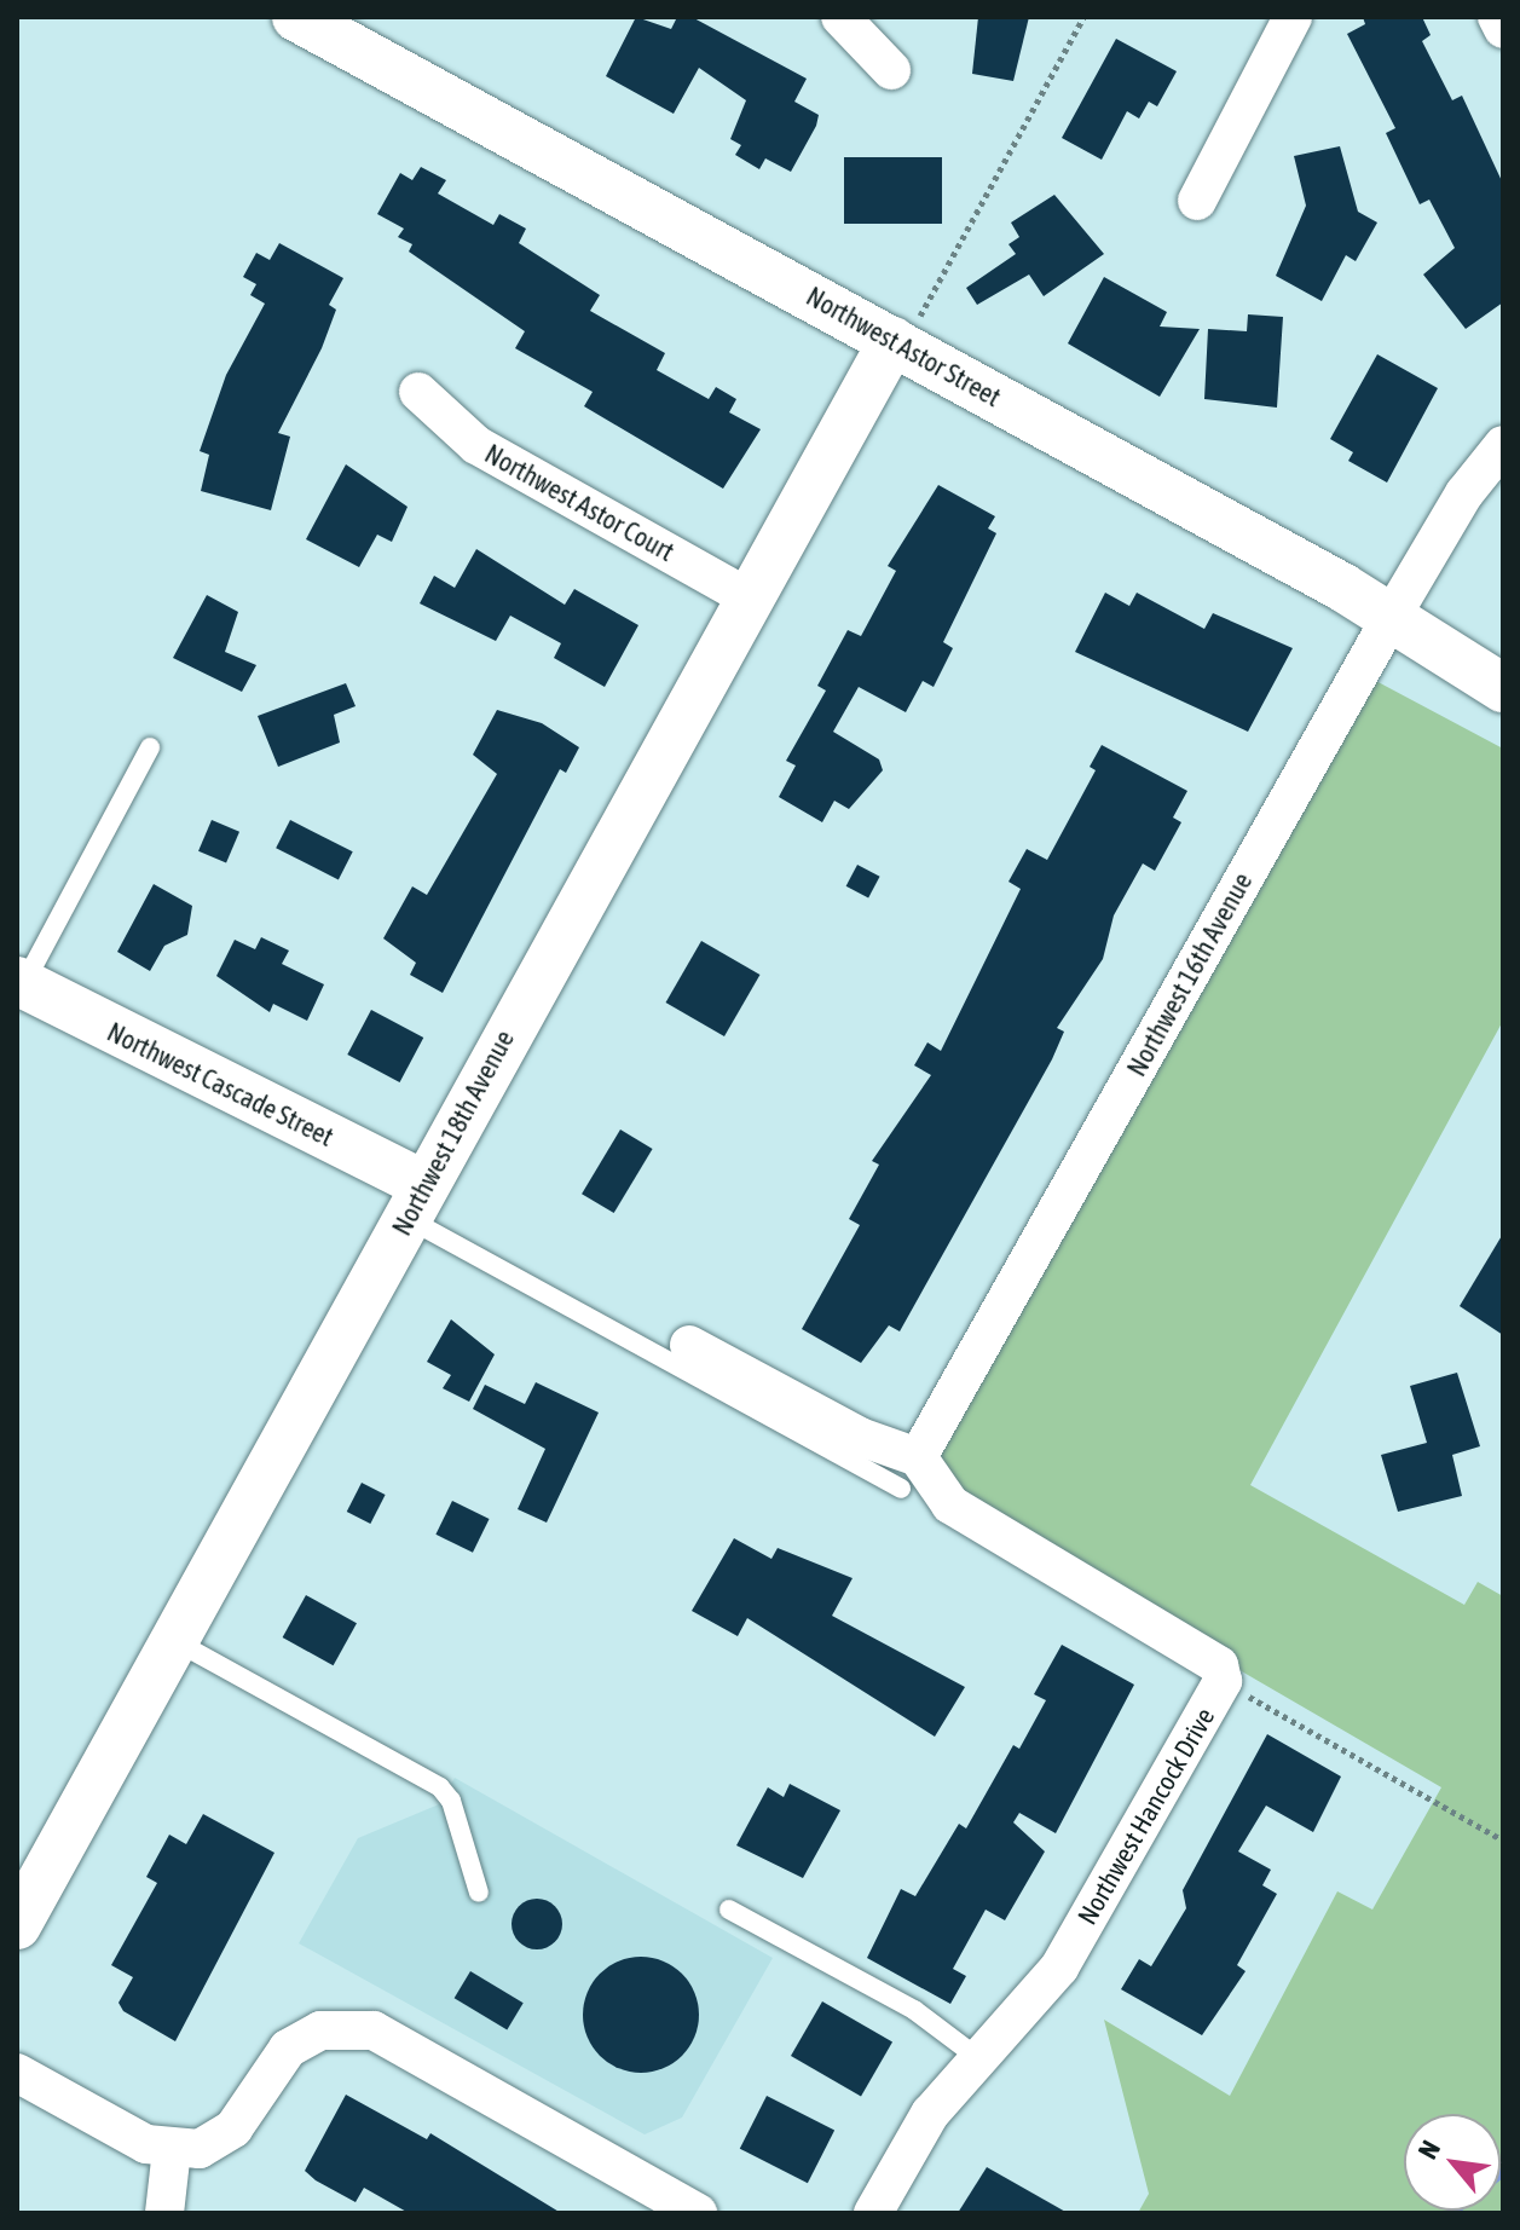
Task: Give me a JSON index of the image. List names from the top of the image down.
{
  "streets": {
    "street": [
      "Northwest Astor Street",
      "Northwest Astor Court",
      "Northwest 16th Avenue",
      "Northwest Cascade Street",
      "Northwest 18th Avenue",
      "Northwest Hancock Drive"
    ]
  },
  "crossings": [
    ["Northwest Astor Street", "Northwest 16th Avenue"],
    ["Northwest Astor Street", "Northwest 18th Avenue"],
    ["Northwest Astor Court", "Northwest 18th Avenue"],
    ["Northwest 16th Avenue", "Northwest Hancock Drive"],
    ["Northwest Cascade Street", "Northwest 18th Avenue"]
  ],
  "north": "top left"
}
